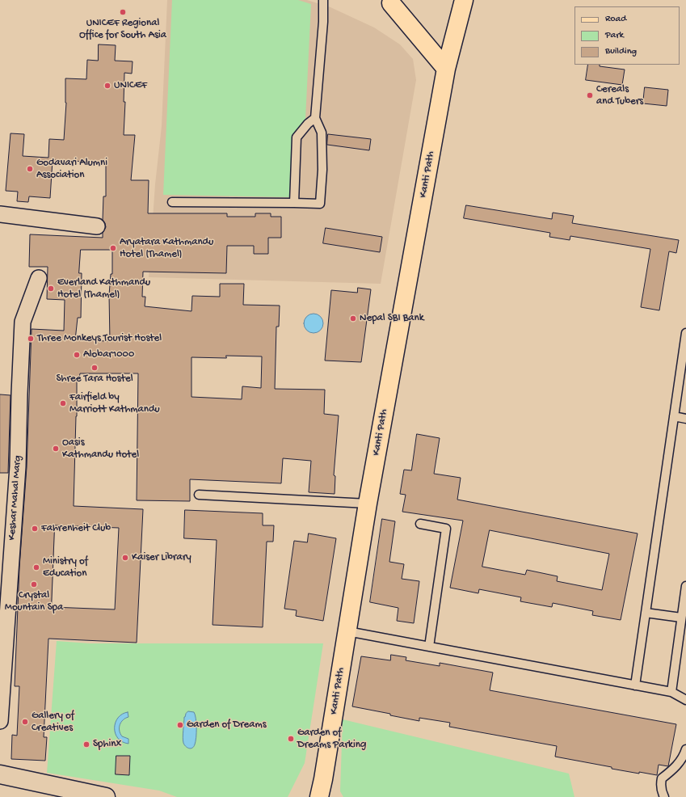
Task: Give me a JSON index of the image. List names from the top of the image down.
{
  "streets": {
    "main road": ["Kanti Path"],
    "street": ["Keshar Mahal Marg"]
  },
  "places": [
    "UNICEF Regional Office for South Asia",
    "UNICEF",
    "Cereals and Tubers",
    "Godavari Alumni Association",
    "Aryatara Kathmandu Hotel (Thamel)",
    "Everland Kathmandu Hotel (Thamel)",
    "Nepal SBI Bank",
    "Three Monkeys Tourist Hostel",
    "Alobar1000",
    "Shree Tara Hostel",
    "Fairfield by Marriott Kathmandu",
    "Oasis Kathmandu Hotel",
    "Fahrenheit Club",
    "Kaiser Library",
    "Ministry of Education",
    "Crystal Mountain Spa",
    "Gallery of Creatives",
    "Garden of Dreams",
    "Garden of Dreams Parking",
    "Sphinx"
  ],
  "legend": ["Road", "Park", "Building"]
}
